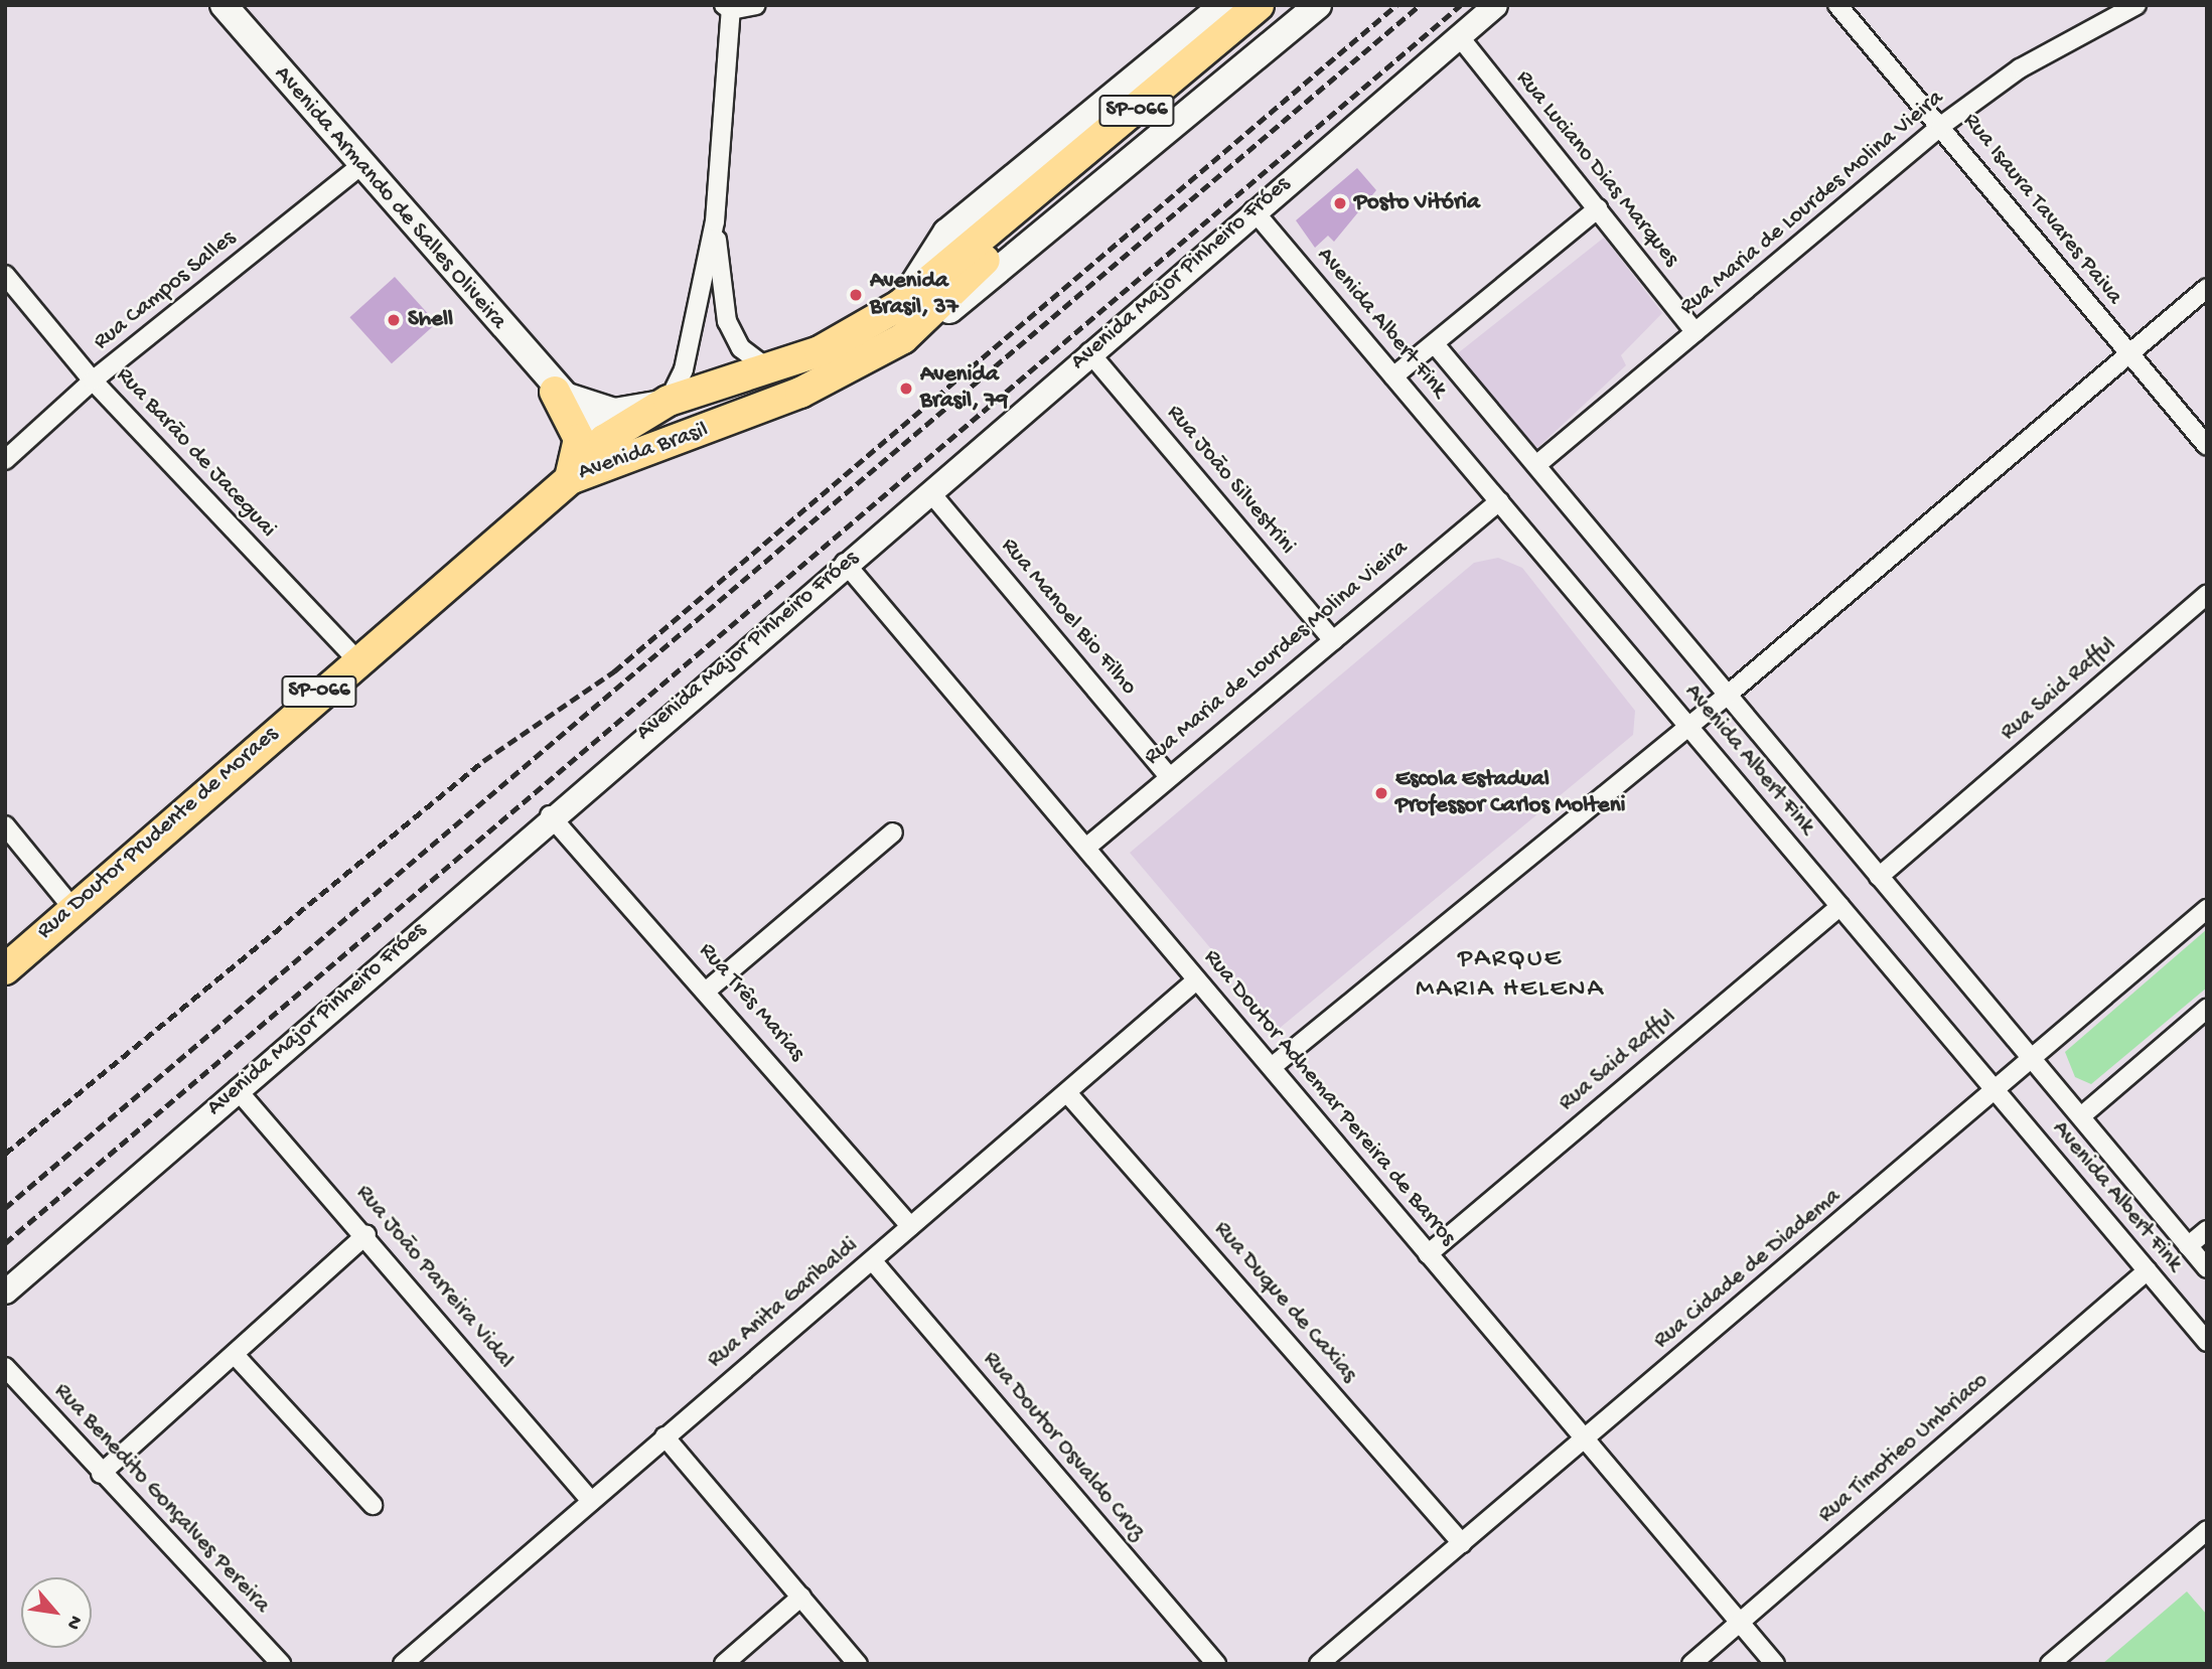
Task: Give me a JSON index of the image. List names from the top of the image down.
{
  "streets": {
    "highway": ["SP-066", "Avenida Brasil", "Rua Doutor Prudente de Moraes"],
    "main road": ["Avenida Armando de Salles Oliveira"],
    "street": [
      "Rua Luciano Dias Marques",
      "Rua Maria de Lourdes Molina Vieira",
      "Rua Isaura Tavares Paiva",
      "Avenida Major Pinheiro Fróes",
      "Rua Campos Salles",
      "Avenida Albert Fink",
      "Rua Barão de Jaceguai",
      "Rua João Silvestrini",
      "Rua Manoel Bio Filho",
      "Rua Said Rafful",
      "Rua Três Marias",
      "Rua Doutor Adhemar Pereira de Barros",
      "Rua Cidade de Diadema",
      "Rua João Parreira Vidal",
      "Rua Duque de Caxias",
      "Rua Anita Garibaldi",
      "Rua Doutor Osvaldo Cruz",
      "Rua Timotieo Umbriaco",
      "Rua Benedito Gonçalves Pereira"
    ]
  },
  "crossings": [
    ["SP-066", "Avenida Brasil"],
    ["Rua Luciano Dias Marques", "Rua Maria de Lourdes Molina Vieira"],
    ["Rua Luciano Dias Marques", "Avenida Major Pinheiro Fróes"],
    ["Avenida Armando de Salles Oliveira", "Rua Campos Salles"],
    ["Avenida Armando de Salles Oliveira", "Avenida Brasil"],
    ["Rua Maria de Lourdes Molina Vieira", "Rua Isaura Tavares Paiva"],
    ["Rua Maria de Lourdes Molina Vieira", "Avenida Albert Fink"],
    ["Rua Maria de Lourdes Molina Vieira", "Rua João Silvestrini"],
    ["Rua Maria de Lourdes Molina Vieira", "Rua Manoel Bio Filho"],
    ["Rua Maria de Lourdes Molina Vieira", "Rua Doutor Adhemar Pereira de Barros"],
    ["Avenida Major Pinheiro Fróes", "Avenida Albert Fink"],
    ["Avenida Major Pinheiro Fróes", "Rua João Silvestrini"],
    ["Avenida Major Pinheiro Fróes", "Rua Manoel Bio Filho"],
    ["Avenida Major Pinheiro Fróes", "Rua Três Marias"],
    ["Avenida Major Pinheiro Fróes", "Rua Doutor Adhemar Pereira de Barros"],
    ["Avenida Major Pinheiro Fróes", "Rua João Parreira Vidal"],
    ["Rua Campos Salles", "Rua Barão de Jaceguai"],
    ["Avenida Albert Fink", "Rua Said Rafful"],
    ["Avenida Albert Fink", "Rua Cidade de Diadema"],
    ["Avenida Albert Fink", "Rua Timotieo Umbriaco"],
    ["Avenida Brasil", "Rua Doutor Prudente de Moraes"],
    ["Rua Barão de Jaceguai", "Rua Doutor Prudente de Moraes"],
    ["Rua Said Rafful", "Rua Doutor Adhemar Pereira de Barros"],
    ["Rua Três Marias", "Rua Anita Garibaldi"],
    ["Rua Doutor Adhemar Pereira de Barros", "Rua Cidade de Diadema"],
    ["Rua Doutor Adhemar Pereira de Barros", "Rua Anita Garibaldi"],
    ["Rua Doutor Adhemar Pereira de Barros", "Rua Timotieo Umbriaco"],
    ["Rua Cidade de Diadema", "Rua Duque de Caxias"],
    ["Rua João Parreira Vidal", "Rua Anita Garibaldi"],
    ["Rua Duque de Caxias", "Rua Anita Garibaldi"],
    ["Rua Anita Garibaldi", "Rua Doutor Osvaldo Cruz"]
  ],
  "districts": ["PARQUE MARIA HELENA"],
  "places": [
    "Posto Vitória",
    "Avenida Brasil, 37",
    "Shell",
    "Avenida Brasil, 79",
    "Escola Estadual Professor Carlos Molteni"
  ],
  "north": "bottom right"
}
